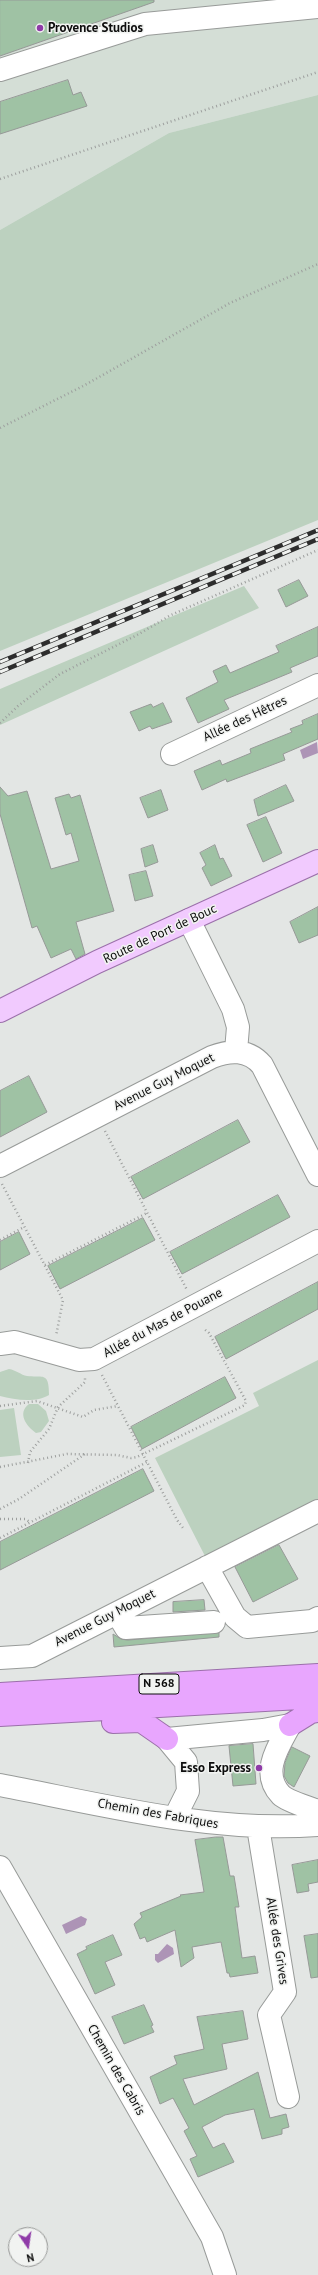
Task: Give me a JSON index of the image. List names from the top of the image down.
{
  "streets": {
    "highway": ["N 568"],
    "main road": ["Route de Port de Bouc"],
    "street": [
      "Allée des Hêtres",
      "Avenue Guy Moquet",
      "Allée du Mas de Pouane",
      "Chemin des Fabriques",
      "Allée des Grives",
      "Chemin des Cabris"
    ]
  },
  "crossings": [
    ["Chemin des Fabriques", "Allée des Grives"]
  ],
  "places": ["Provence Studios", "Esso Express"],
  "north": "bottom"
}
